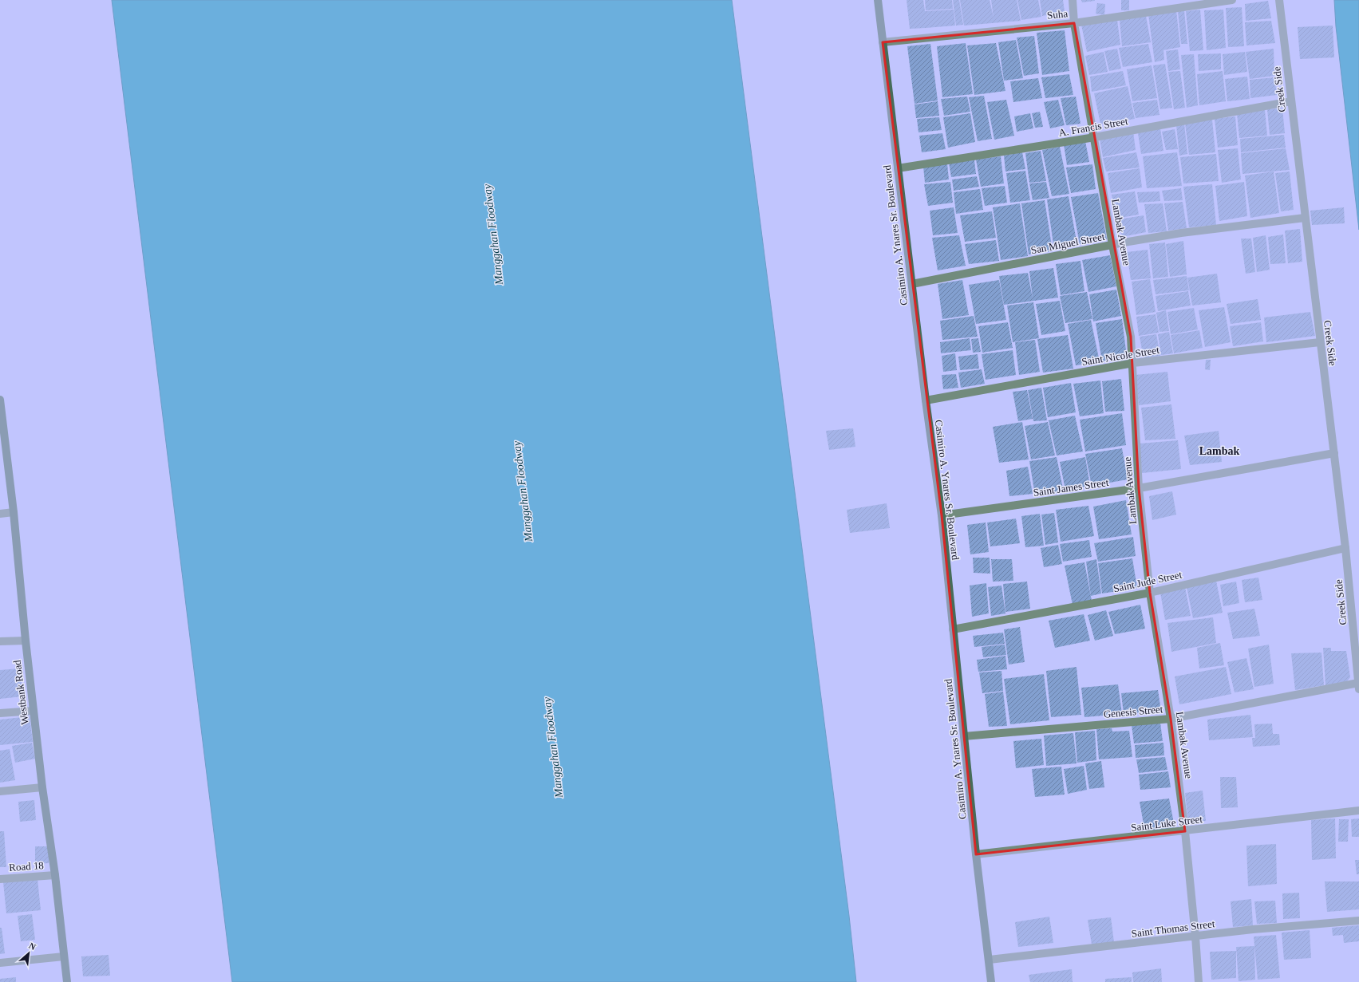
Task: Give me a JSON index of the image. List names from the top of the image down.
{
  "streets": {
    "main road": ["Casimiro A. Ynares Sr. Boulevard", "Westbank Road"],
    "street": [
      "Suha",
      "Creek Side",
      "A. Francis Street",
      "Lambak Avenue",
      "San Miguel Street",
      "Saint Nicole Street",
      "Saint James Street",
      "Saint Jude Street",
      "Genesis Street",
      "Saint Luke Street",
      "Road 18",
      "Saint Thomas Street"
    ]
  },
  "crossings": [
    ["Suha", "Lambak Avenue"],
    ["Suha", "Casimiro A. Ynares Sr. Boulevard"],
    ["Creek Side", "A. Francis Street"],
    ["Creek Side", "San Miguel Street"],
    ["Creek Side", "Saint Nicole Street"],
    ["Creek Side", "Saint James Street"],
    ["Creek Side", "Saint Jude Street"],
    ["Creek Side", "Genesis Street"],
    ["A. Francis Street", "Lambak Avenue"],
    ["A. Francis Street", "Casimiro A. Ynares Sr. Boulevard"],
    ["Lambak Avenue", "San Miguel Street"],
    ["Lambak Avenue", "Saint Nicole Street"],
    ["Lambak Avenue", "Saint James Street"],
    ["Lambak Avenue", "Saint Jude Street"],
    ["Lambak Avenue", "Genesis Street"],
    ["Lambak Avenue", "Saint Luke Street"],
    ["Lambak Avenue", "Saint Thomas Street"],
    ["Casimiro A. Ynares Sr. Boulevard", "San Miguel Street"],
    ["Casimiro A. Ynares Sr. Boulevard", "Saint Nicole Street"],
    ["Casimiro A. Ynares Sr. Boulevard", "Saint James Street"],
    ["Casimiro A. Ynares Sr. Boulevard", "Saint Jude Street"],
    ["Casimiro A. Ynares Sr. Boulevard", "Genesis Street"],
    ["Casimiro A. Ynares Sr. Boulevard", "Saint Luke Street"],
    ["Casimiro A. Ynares Sr. Boulevard", "Saint Thomas Street"],
    ["Westbank Road", "Road 18"]
  ],
  "districts": ["Lambak"],
  "water": ["Manggahan Floodway"],
  "north": "top right"
}
